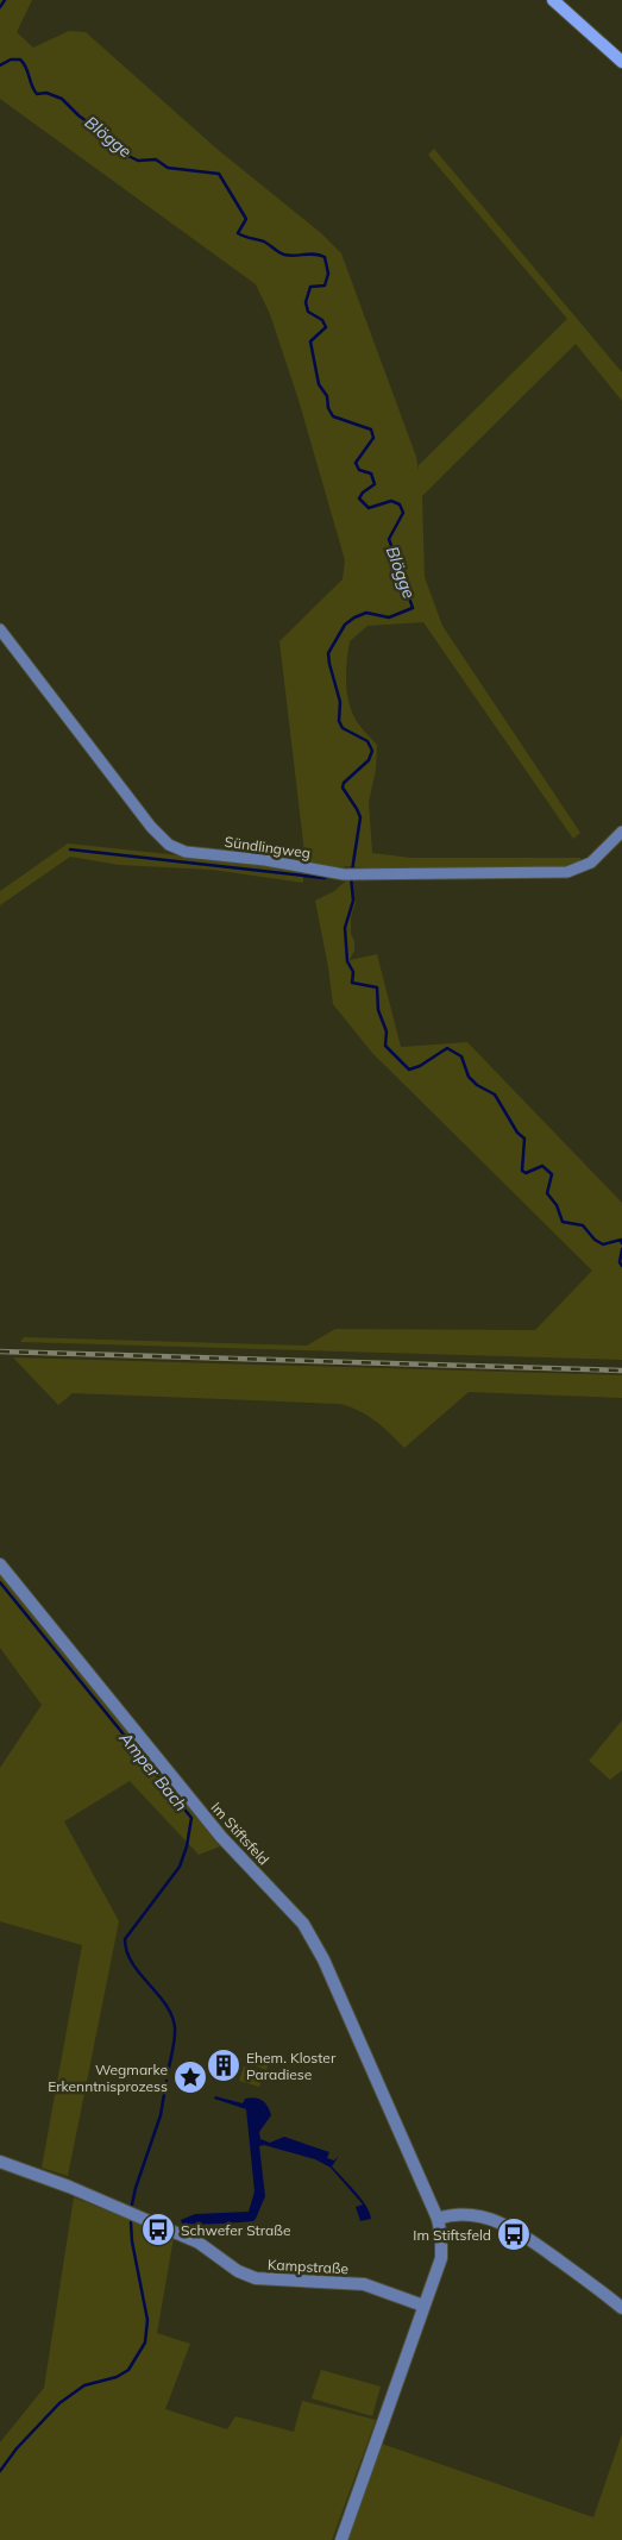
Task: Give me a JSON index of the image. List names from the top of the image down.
{
  "streets": {
    "street": ["Sündlingweg", "Im Stiftsfeld", "Kampstraße"]
  },
  "water": ["Blögge", "Amper Bach"],
  "places": {
    "building": ["Ehem. Kloster Paradiese"],
    "place": ["Wegmarke Erkenntnisprozess"],
    "bus stop": ["Schwefer Straße", "Im Stiftsfeld"]
  }
}
